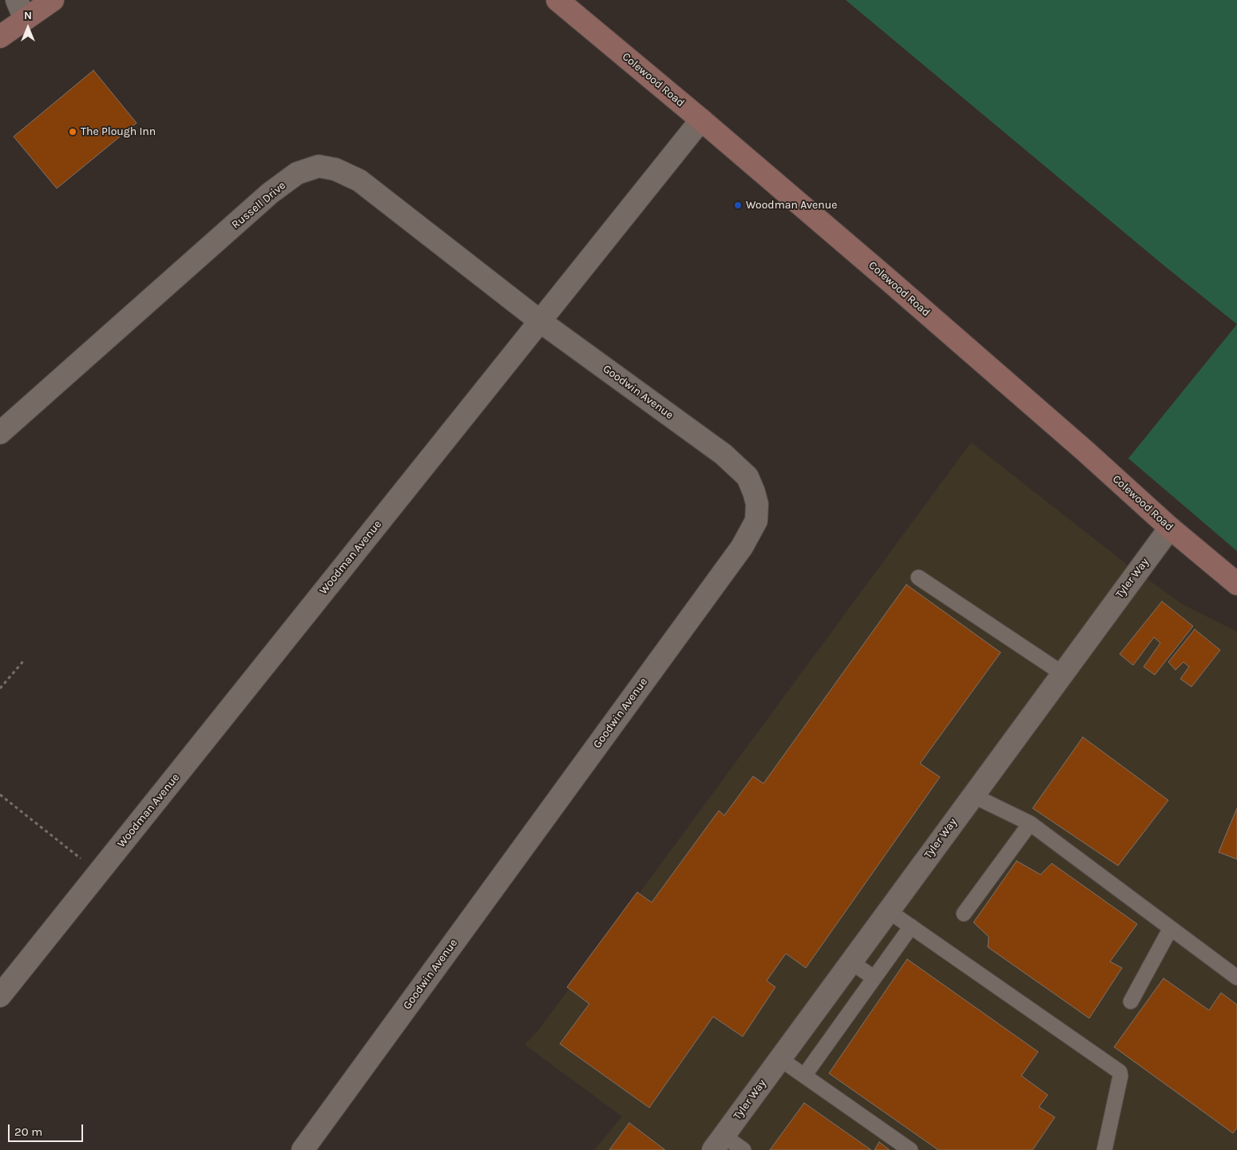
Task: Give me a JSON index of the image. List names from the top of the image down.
{
  "streets": {
    "main road": ["Colewood Road"],
    "street": [
      "Russell Drive",
      "Goodwin Avenue",
      "Woodman Avenue",
      "Tyler Way"
    ]
  },
  "crossings": [
    ["Colewood Road", "Woodman Avenue"],
    ["Colewood Road", "Tyler Way"],
    ["Russell Drive", "Goodwin Avenue"],
    ["Russell Drive", "Woodman Avenue"],
    ["Goodwin Avenue", "Woodman Avenue"]
  ],
  "places": ["The Plough Inn", "Woodman Avenue"],
  "scale_bar": "20 m",
  "north": "top"
}
